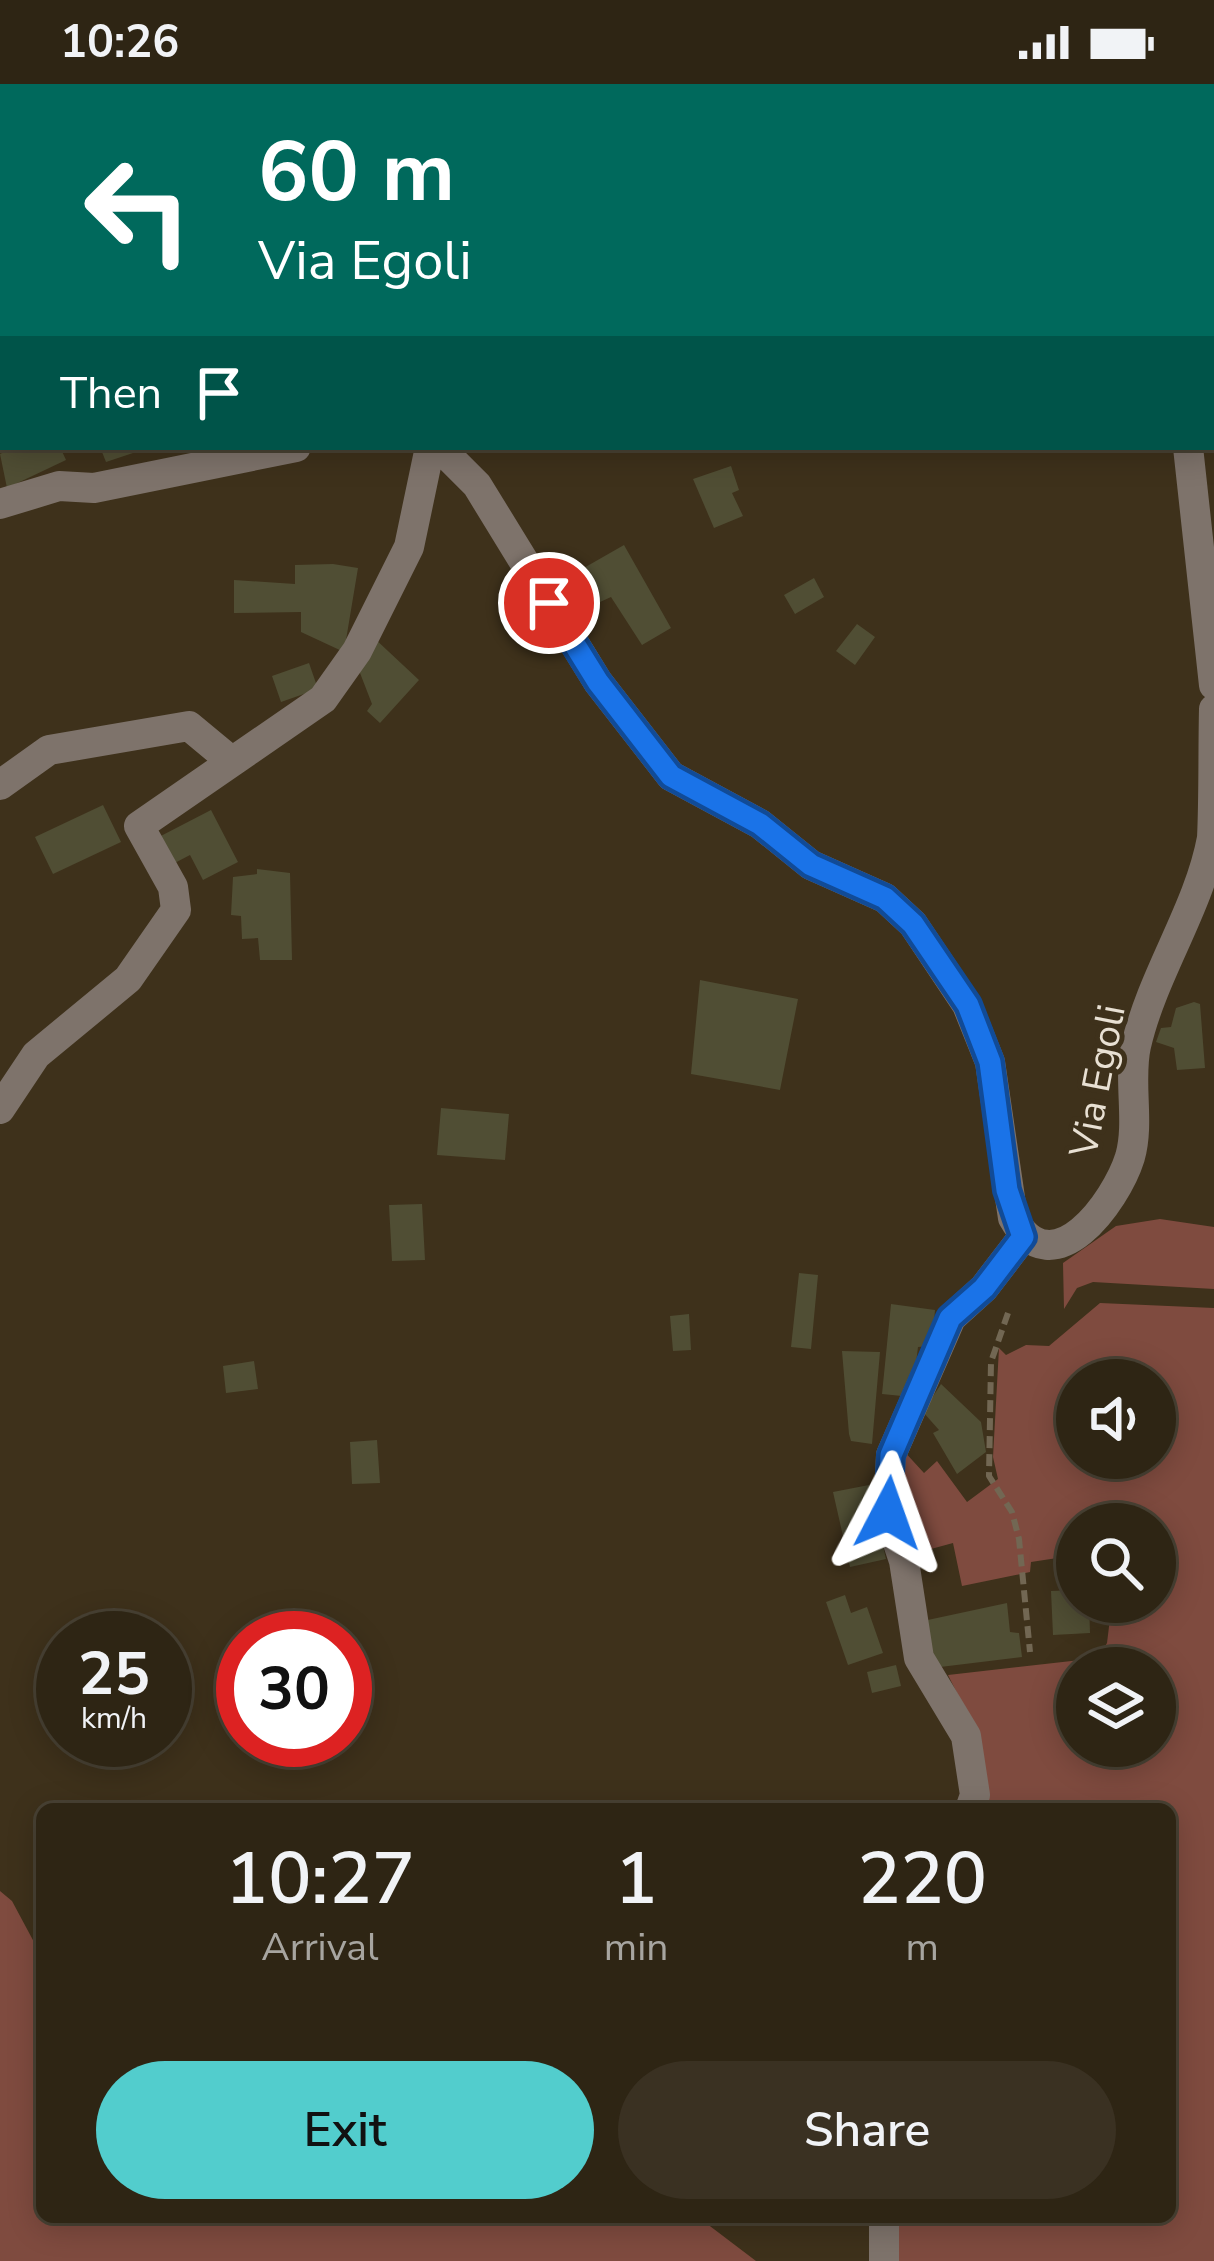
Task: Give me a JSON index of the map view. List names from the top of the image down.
{
  "streets": {
    "street": ["Via Egoli"]
  },
  "page": {
    "status": "10:26",
    "turn": ["60 m", "Via Egoli"],
    "then": "Then",
    "speed": "25 km/h",
    "limit": "30",
    "eta": [
      "10:27",
      "Arrival",
      "1",
      "min",
      "220",
      "m"
    ],
    "buttons": ["Exit", "Share"]
  }
}
